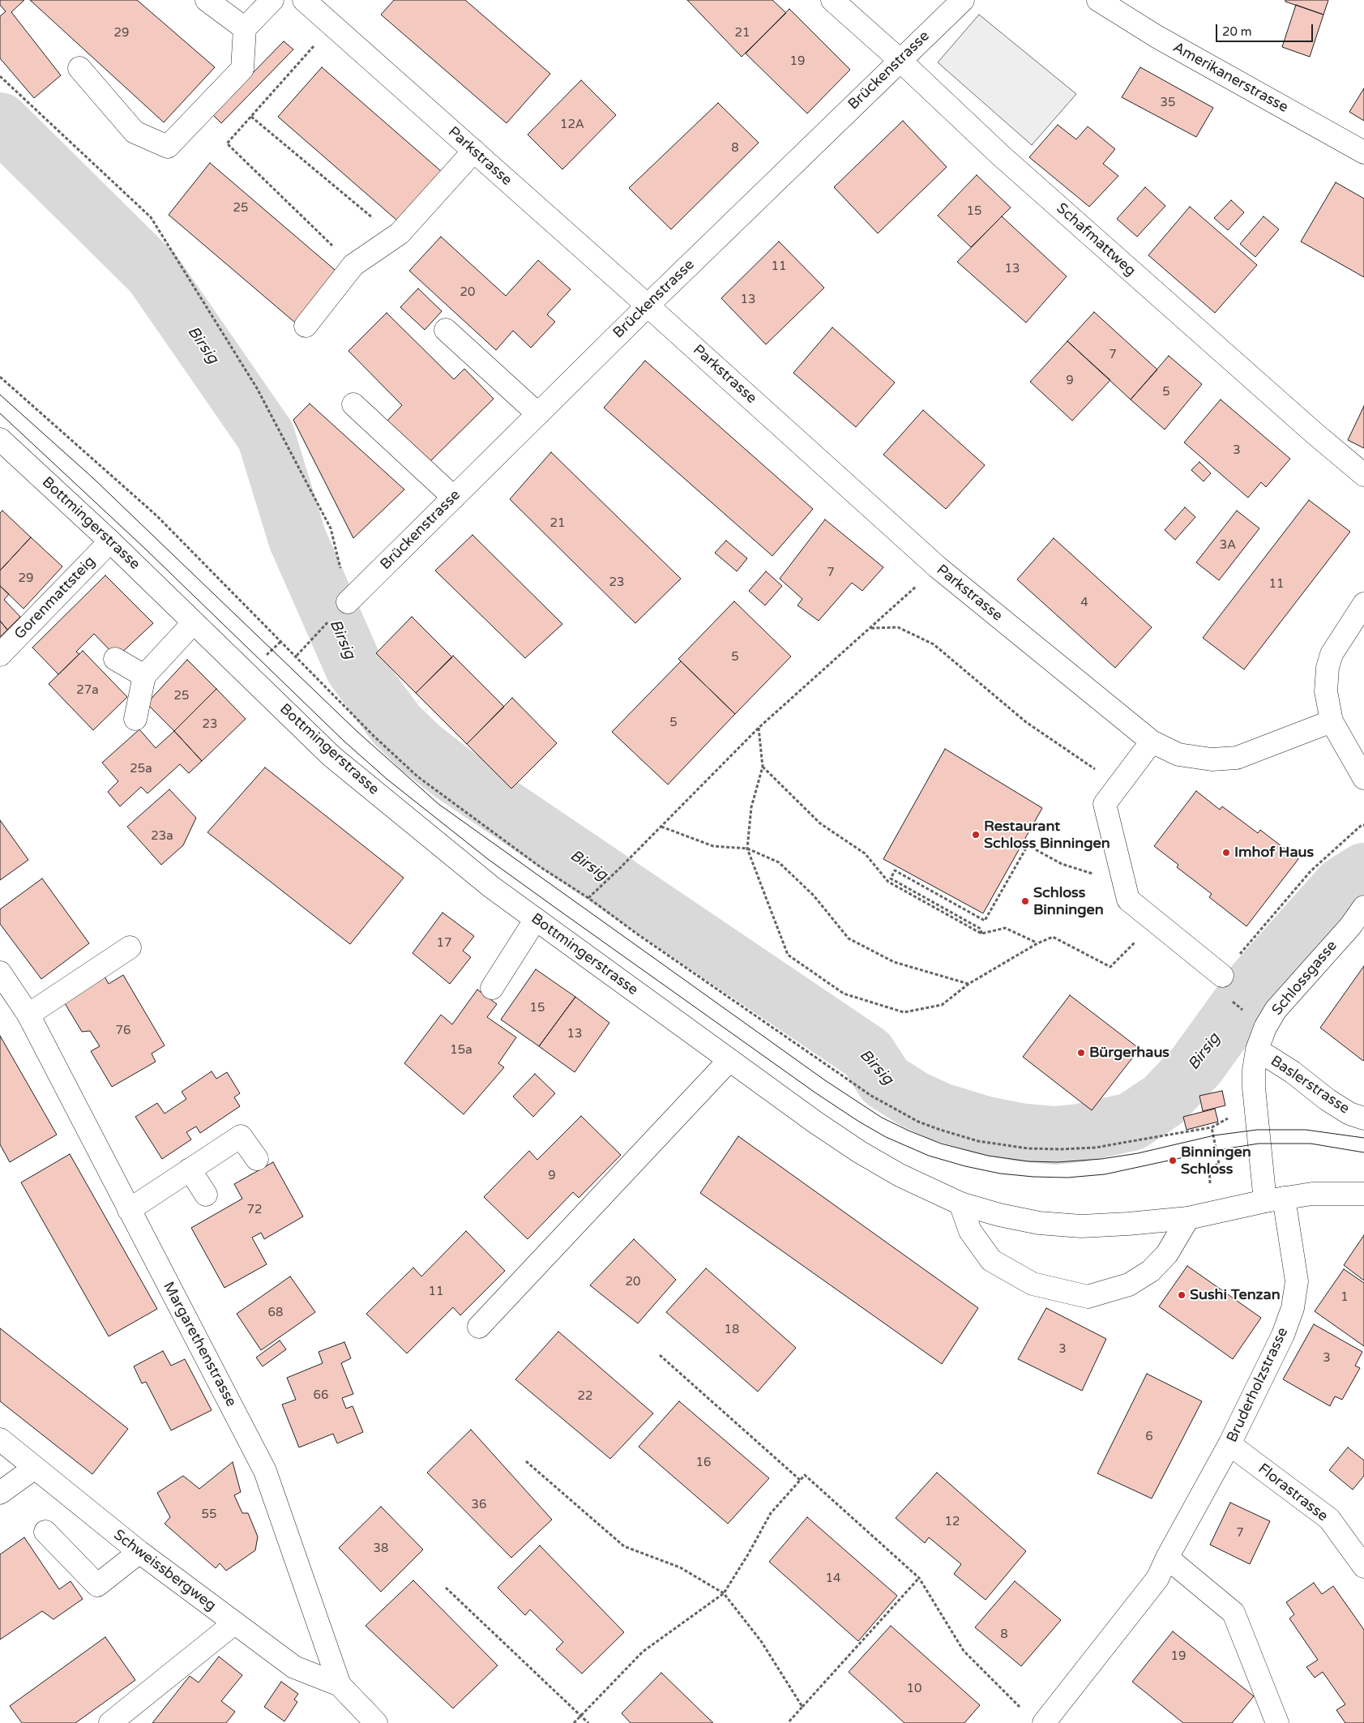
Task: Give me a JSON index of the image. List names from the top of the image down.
{
  "streets": {
    "street": [
      "Brückenstrasse",
      "Amerikanerstrasse",
      "Parkstrasse",
      "Schafmattweg",
      "Bottmingerstrasse",
      "Gorenmattsteig",
      "Schlossgasse",
      "Baslerstrasse",
      "Margarethenstrasse",
      "Bruderholzstrasse",
      "Florastrasse",
      "Schweissbergweg"
    ]
  },
  "crossings": [
    ["Brückenstrasse", "Parkstrasse"],
    ["Brückenstrasse", "Schafmattweg"],
    ["Bottmingerstrasse", "Gorenmattsteig"],
    ["Bottmingerstrasse", "Schlossgasse"],
    ["Bottmingerstrasse", "Bruderholzstrasse"],
    ["Schlossgasse", "Baslerstrasse"],
    ["Schlossgasse", "Bruderholzstrasse"],
    ["Margarethenstrasse", "Schweissbergweg"],
    ["Bruderholzstrasse", "Florastrasse"]
  ],
  "water": ["Birsig"],
  "places": [
    "Restaurant Schloss Binningen",
    "Imhof Haus",
    "Schloss Binningen",
    "Bürgerhaus",
    "Binningen Schloss",
    "Sushi Tenzan"
  ],
  "house_numbers": [
    "29",
    "21",
    "19",
    "35",
    "12A",
    "8",
    "25",
    "15",
    "11",
    "13",
    "20",
    "13",
    "7",
    "9",
    "5",
    "3",
    "21",
    "3A",
    "7",
    "29",
    "23",
    "11",
    "4",
    "5",
    "27a",
    "25",
    "5",
    "23",
    "25a",
    "23a",
    "17",
    "15",
    "76",
    "13",
    "15a",
    "9",
    "72",
    "20",
    "11",
    "1",
    "68",
    "18",
    "3",
    "3",
    "66",
    "22",
    "6",
    "16",
    "36",
    "55",
    "12",
    "7",
    "38",
    "14",
    "8",
    "19",
    "10"
  ],
  "scale_bar": "20 m"
}
